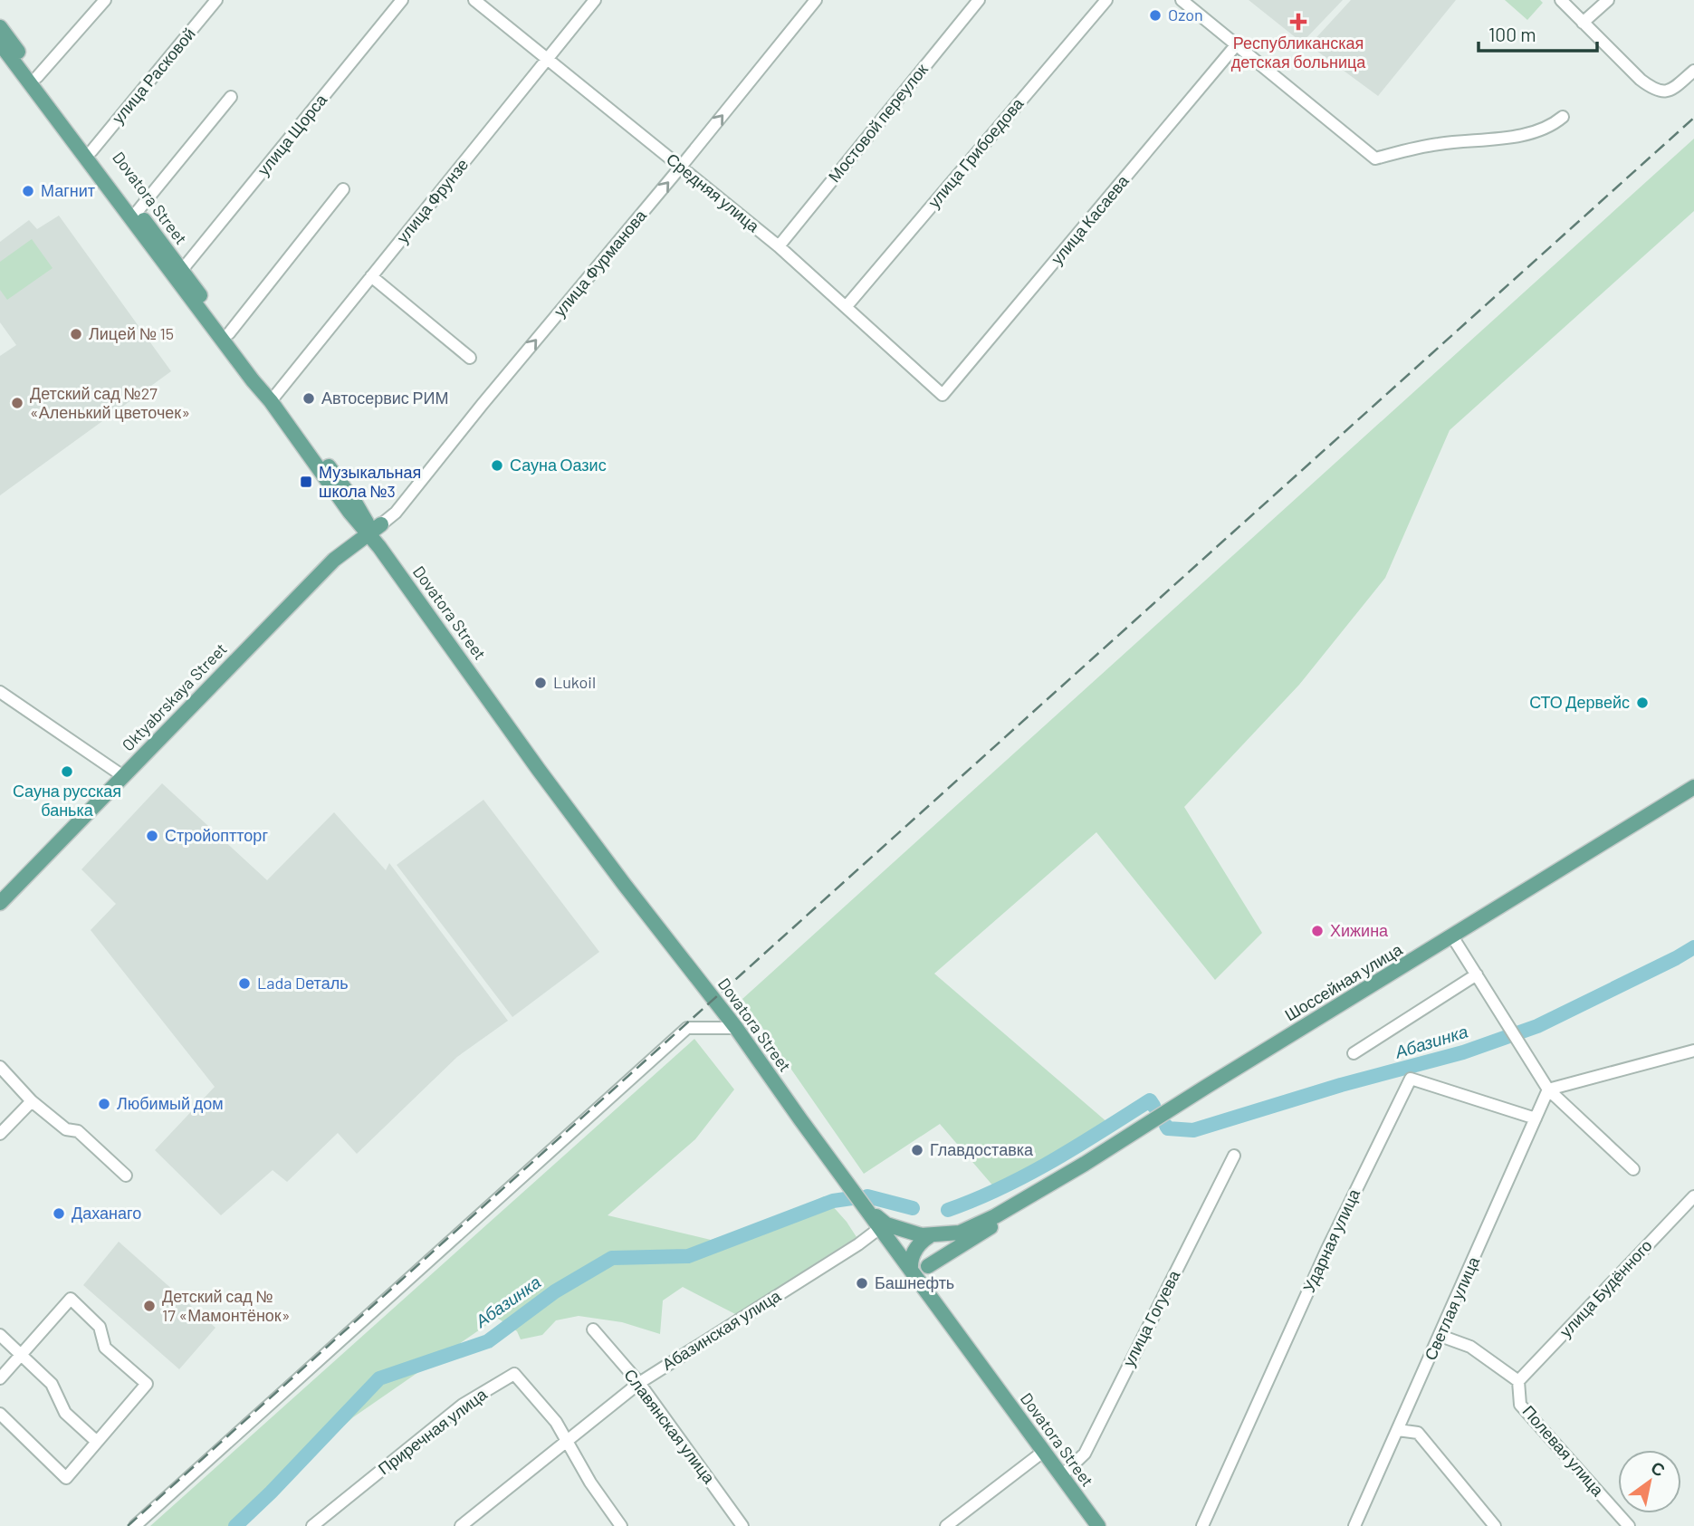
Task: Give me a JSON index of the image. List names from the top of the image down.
{
  "streets": {
    "main road": ["Dovatora Street", "Oktyabrskaya Street", "Шоссейная улица"],
    "street": [
      "улица Расковой",
      "Мостовой переулок",
      "улица Щорса",
      "улица Грибоедова",
      "Средняя улица",
      "улица Фрунзе",
      "улица Касаева",
      "улица Фурманова",
      "Ударная улица",
      "улица Будённого",
      "Светлая улица",
      "улица Гогуева",
      "Абазинская улица",
      "Славянская улица",
      "Приречная улица",
      "Полевая улица"
    ]
  },
  "crossings": [
    ["улица Расковой", "Dovatora Street"],
    ["Мостовой переулок", "Средняя улица"],
    ["улица Щорса", "Dovatora Street"],
    ["улица Грибоедова", "Средняя улица"],
    ["Средняя улица", "улица Фрунзе"],
    ["Средняя улица", "улица Касаева"],
    ["Средняя улица", "улица Фурманова"],
    ["Dovatora Street", "улица Фрунзе"],
    ["Dovatora Street", "улица Фурманова"],
    ["Dovatora Street", "Oktyabrskaya Street"],
    ["Dovatora Street", "улица Гогуева"],
    ["Dovatora Street", "Абазинская улица"],
    ["улица Фурманова", "Oktyabrskaya Street"],
    ["Ударная улица", "Светлая улица"],
    ["улица Будённого", "Полевая улица"],
    ["Абазинская улица", "Славянская улица"],
    ["Абазинская улица", "Приречная улица"]
  ],
  "one_way": ["улица Фурманова"],
  "water": ["Абазинка"],
  "places": {
    "other": [
      "Ozon",
      "Магнит",
      "Лицей № 15",
      "Автосервис РИМ",
      "Детский сад №27 «Аленький цветочек»",
      "Сауна Оазис",
      "Lukoil",
      "СТО Дервейс",
      "Сауна русская банька",
      "Стройоптторг",
      "Хижина",
      "Lada Dеталь",
      "Любимый дом",
      "Главдоставка",
      "Даханаго",
      "Башнефть",
      "Детский сад № 17 «Мамонтёнок»"
    ],
    "health": ["Республиканская детская больница"],
    "transit": ["Музыкальная школа №3"]
  },
  "scale_bar": "100 m",
  "north": "top right"
}
